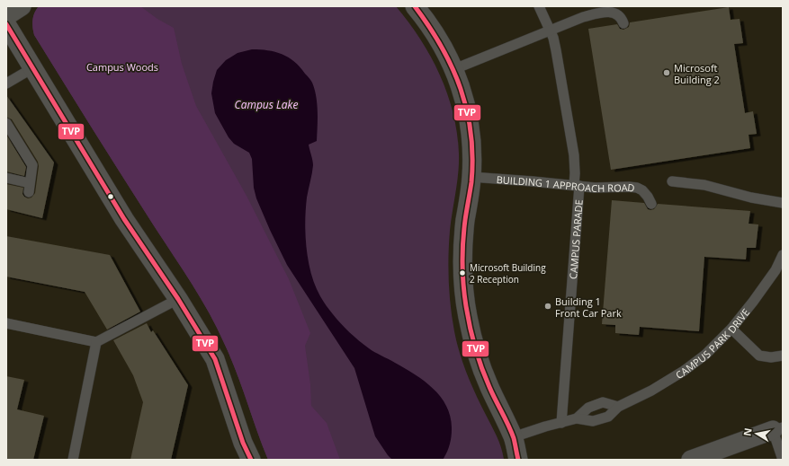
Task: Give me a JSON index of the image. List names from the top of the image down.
{
  "streets": {
    "lane": ["BUILDING 1 APPROACH ROAD", "CAMPUS PARADE", "CAMPUS PARK DRIVE"]
  },
  "crossings": [
    ["BUILDING 1 APPROACH ROAD", "CAMPUS PARADE"],
    ["CAMPUS PARADE", "CAMPUS PARK DRIVE"]
  ],
  "water": ["Campus Lake"],
  "parks": ["Campus Woods"],
  "places": ["Microsoft Building 2", "Microsoft Building 2 Reception", "Building 1 Front Car Park"],
  "lines": ["transit line TVP"],
  "north": "left"
}
